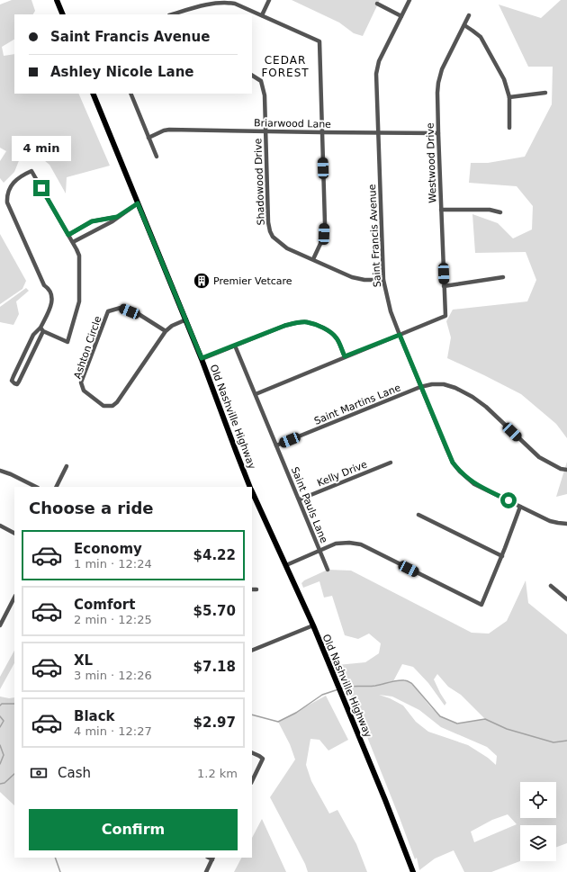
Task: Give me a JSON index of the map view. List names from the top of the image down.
{
  "streets": {
    "main road": ["Old Nashville Highway"],
    "street": [
      "Briarwood Lane",
      "Westwood Drive",
      "Shadowood Drive",
      "Saint Francis Avenue",
      "Ashton Circle",
      "Saint Martins Lane",
      "Kelly Drive",
      "Saint Pauls Lane"
    ]
  },
  "crossings": [
    ["Briarwood Lane", "Westwood Drive"],
    ["Briarwood Lane", "Shadowood Drive"],
    ["Briarwood Lane", "Saint Francis Avenue"],
    ["Westwood Drive", "Saint Francis Avenue"],
    ["Shadowood Drive", "Saint Francis Avenue"],
    ["Saint Francis Avenue", "Saint Martins Lane"],
    ["Ashton Circle", "Old Nashville Highway"],
    ["Saint Martins Lane", "Saint Pauls Lane"],
    ["Kelly Drive", "Saint Pauls Lane"]
  ],
  "districts": ["CEDAR FOREST"],
  "places": {
    "building": ["Premier Vetcare"]
  },
  "page": {
    "banner": ["Saint Francis Avenue", "Ashley Nicole Lane"],
    "bubble": "4 min",
    "heading": "Choose a ride",
    "list": [
      {
        "name": "Economy",
        "note": "1 min · 12:24",
        "value": "$4.22"
      },
      {
        "name": "Comfort",
        "note": "2 min · 12:25",
        "value": "$5.70"
      },
      {
        "name": "XL",
        "note": "3 min · 12:26",
        "value": "$7.18"
      },
      {
        "name": "Black",
        "note": "4 min · 12:27",
        "value": "$2.97"
      }
    ],
    "pay": ["Cash", "1.2 km"],
    "buttons": "Confirm"
  }
}
